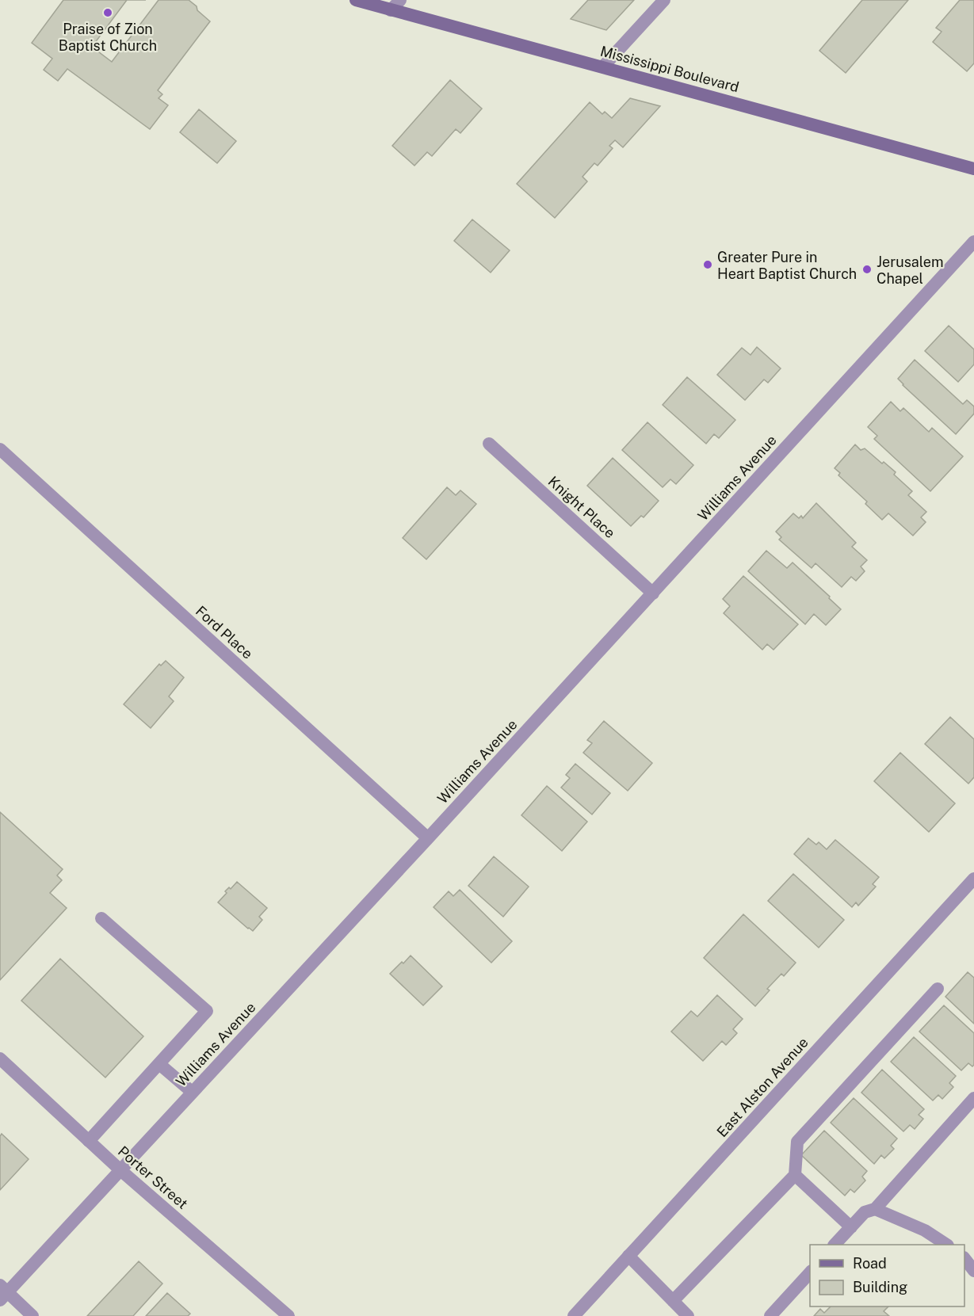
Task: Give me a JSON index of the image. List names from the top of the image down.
{
  "streets": {
    "main road": ["Mississippi Boulevard"],
    "street": [
      "Williams Avenue",
      "Knight Place",
      "Ford Place",
      "East Alston Avenue",
      "Porter Street"
    ]
  },
  "crossings": [
    ["Williams Avenue", "Knight Place"],
    ["Williams Avenue", "Ford Place"],
    ["Williams Avenue", "Porter Street"]
  ],
  "places": ["Praise of Zion Baptist Church", "Greater Pure in Heart Baptist Church", "Jerusalem Chapel"],
  "legend": ["Road", "Building"]
}
